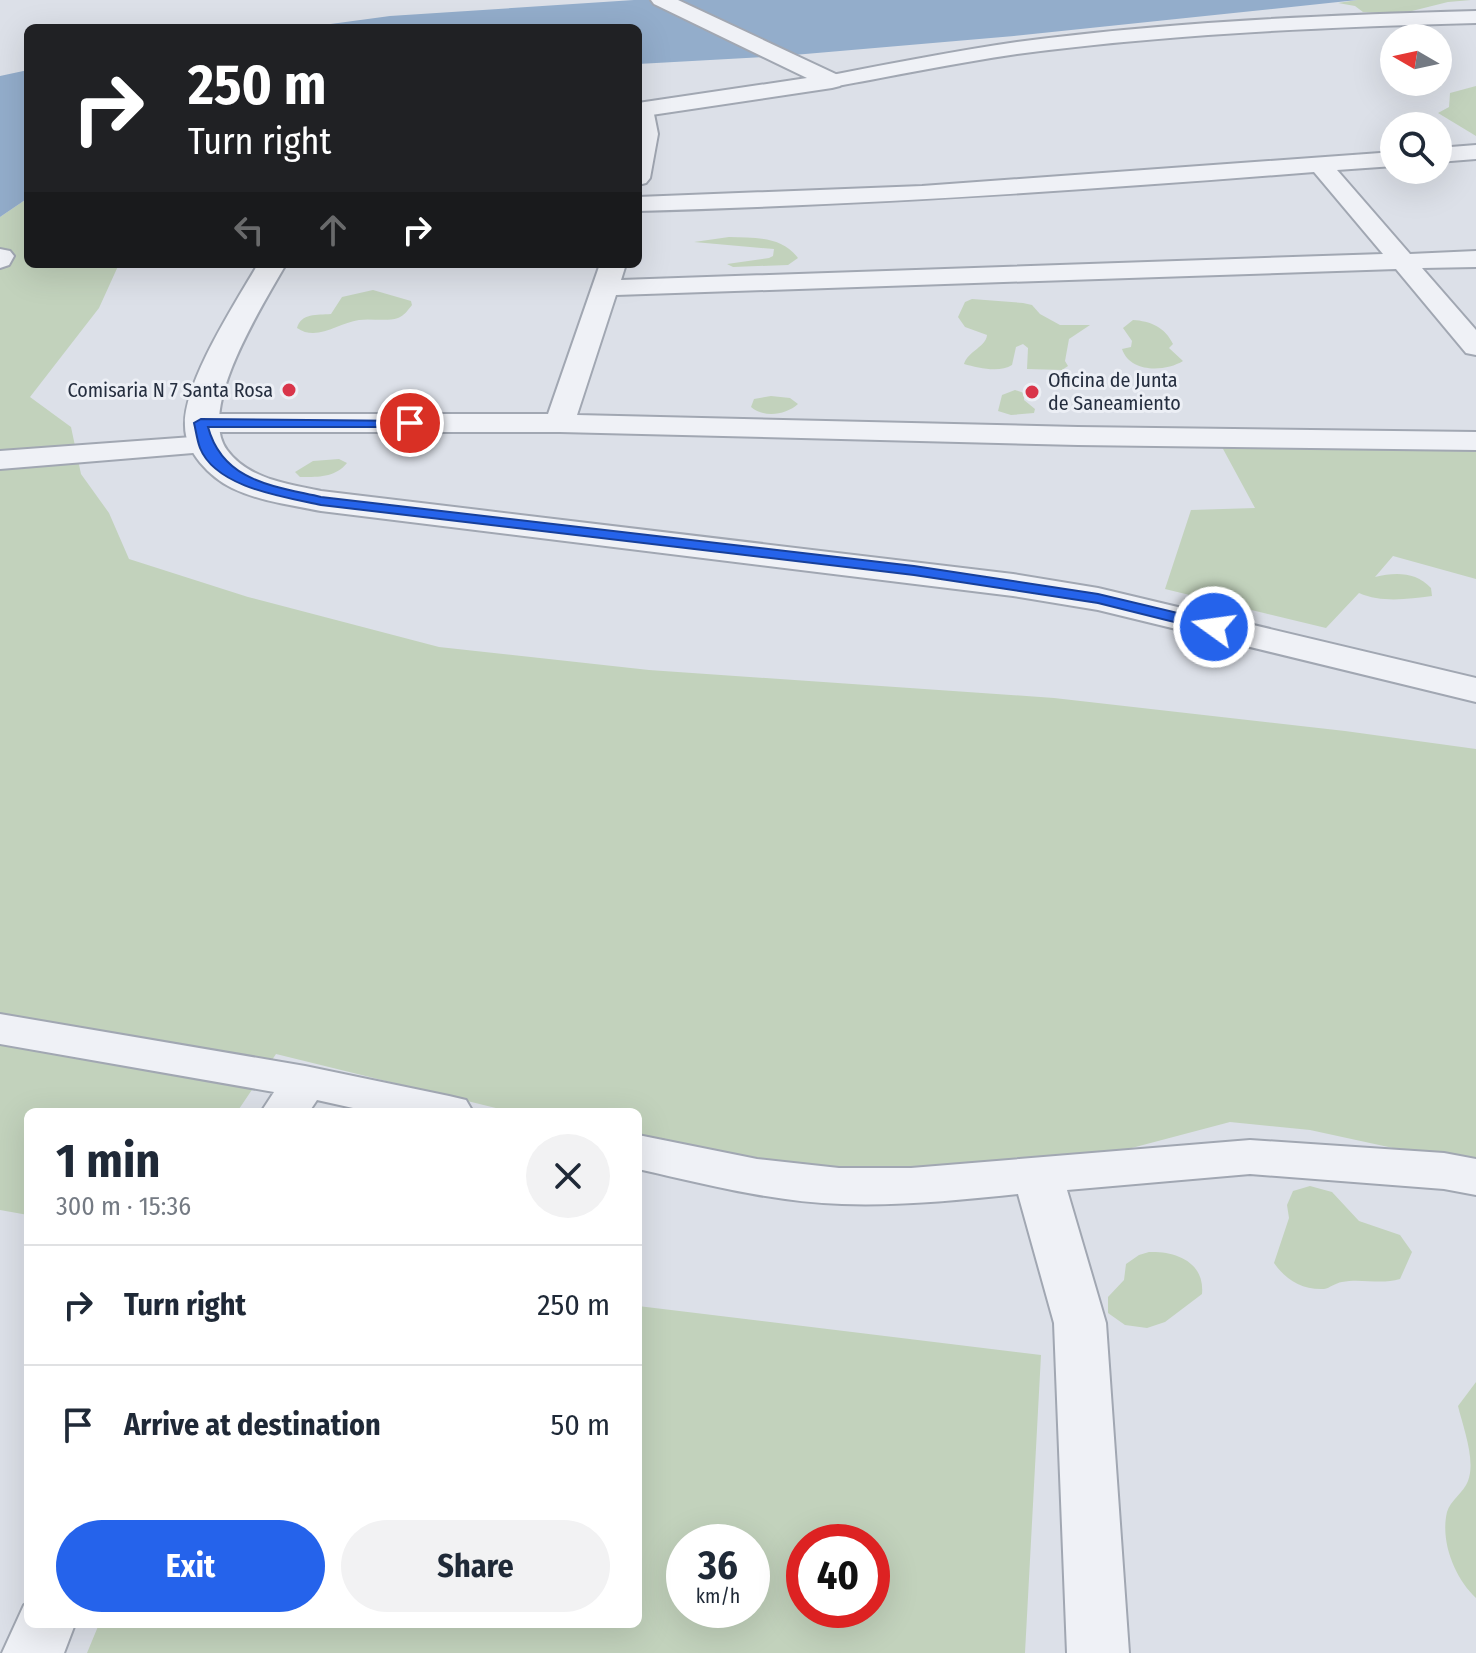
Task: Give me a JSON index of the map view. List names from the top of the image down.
{
  "places": ["Comisaria N 7 Santa Rosa", "Oficina de Junta de Saneamiento"],
  "north": "left",
  "page": {
    "turn": ["250 m", "Turn right"],
    "heading": ["1 min", "300 m · 15:36"],
    "list": [
      {
        "name": "Turn right",
        "value": "250 m"
      },
      {
        "name": "Arrive at destination",
        "value": "50 m"
      }
    ],
    "buttons": ["Exit", "Share"],
    "speed": "36 km/h",
    "limit": "40"
  }
}
